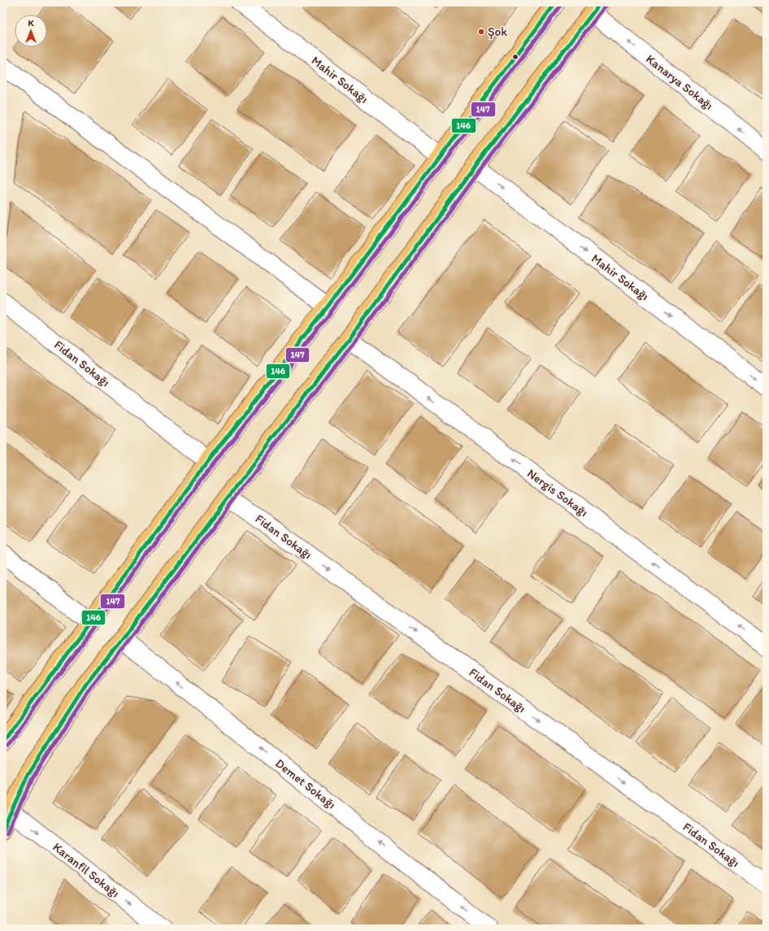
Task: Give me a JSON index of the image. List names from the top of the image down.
{
  "streets": {
    "street": [
      "Mahir Sokağı",
      "Kanarya Sokağı",
      "Fidan Sokağı",
      "Nergis Sokağı",
      "Demet Sokağı",
      "Karanfil Sokağı"
    ]
  },
  "one_way": [
    "Mahir Sokağı",
    "Kanarya Sokağı",
    "Fidan Sokağı",
    "Nergis Sokağı",
    "Demet Sokağı",
    "Karanfil Sokağı"
  ],
  "places": ["Şok"],
  "lines": ["transit line 146", "transit line 147"],
  "north": "top"
}
